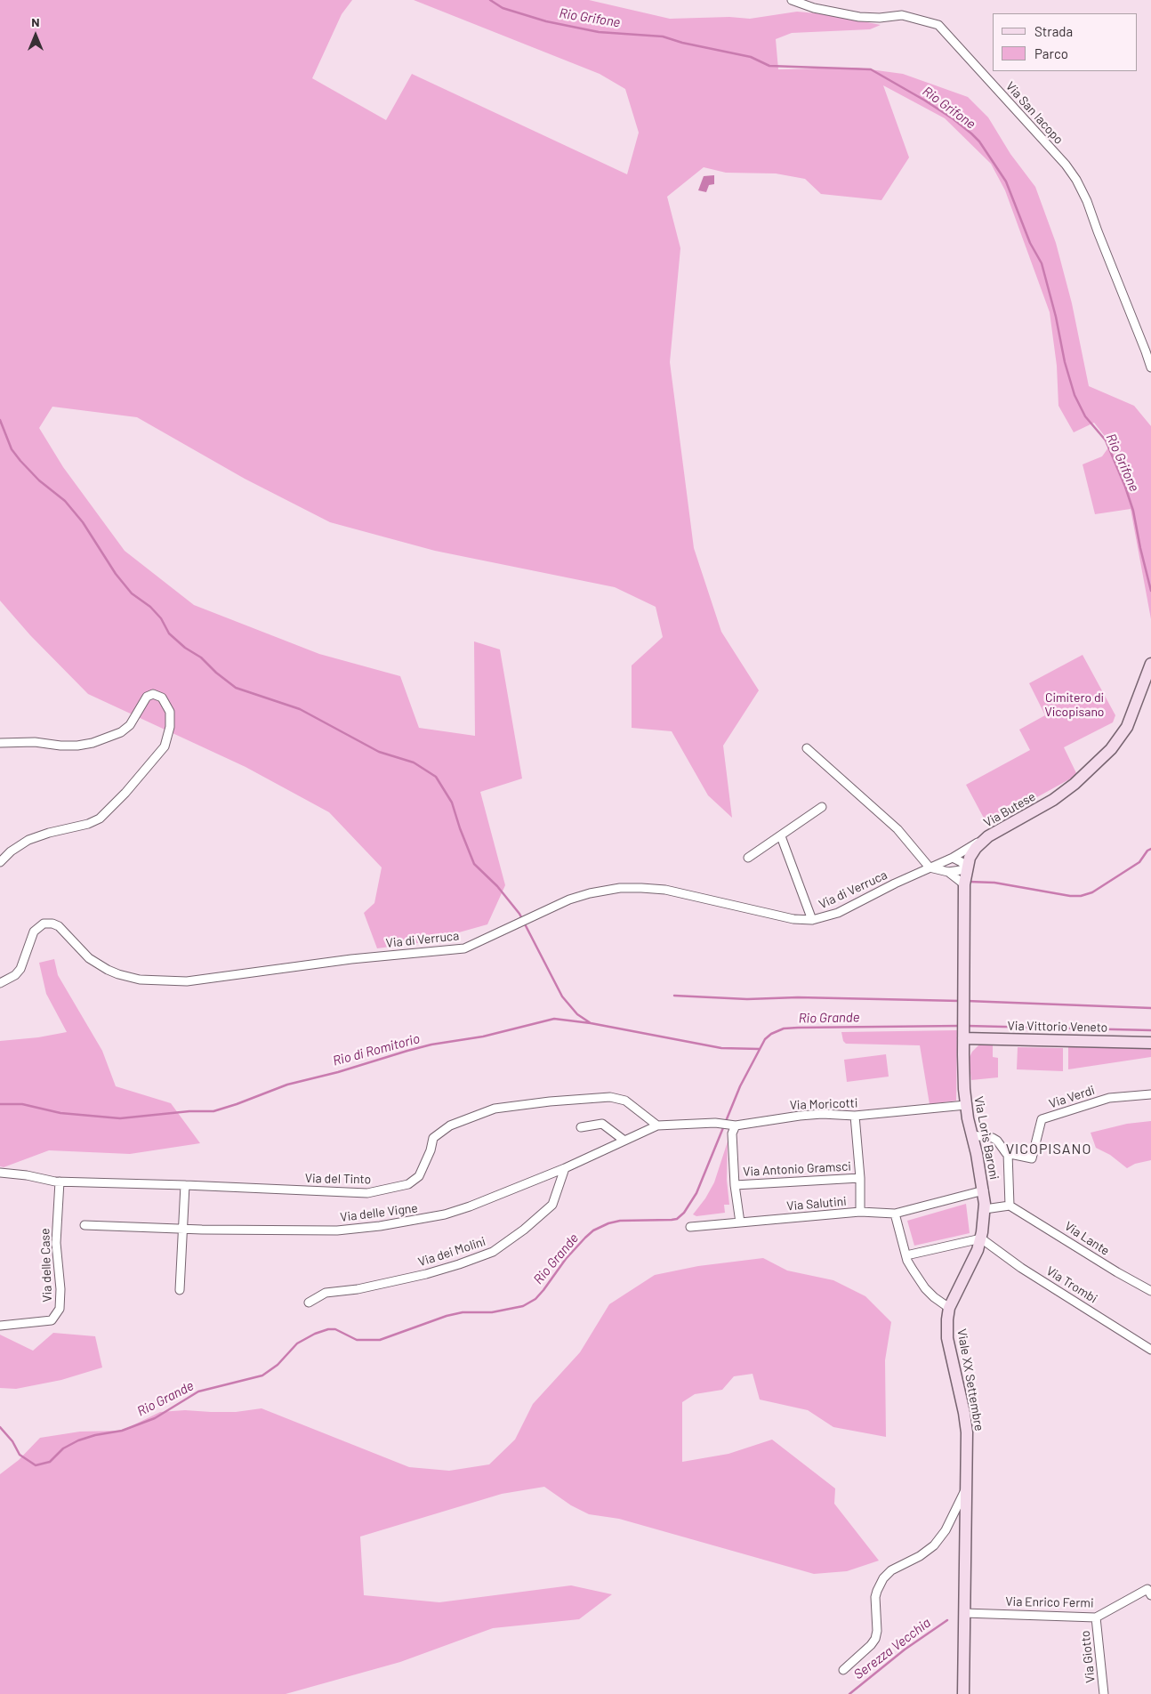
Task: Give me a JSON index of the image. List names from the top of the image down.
{
  "streets": {
    "street": [
      "Via San Iacopo",
      "Via Butese",
      "Via di Verruca",
      "Via Vittorio Veneto",
      "Via Verdi",
      "Via Moricotti",
      "Via Loris Baroni",
      "Via Antonio Gramsci",
      "Via del Tinto",
      "Via Salutini",
      "Via delle Vigne",
      "Via Lante",
      "Via dei Molini",
      "Via delle Case",
      "Via Trombi",
      "Viale XX Settembre",
      "Via Enrico Fermi",
      "Via Giotto"
    ]
  },
  "crossings": [
    ["Via Butese", "Via di Verruca"],
    ["Via Butese", "Via Vittorio Veneto"],
    ["Via Butese", "Via Loris Baroni"],
    ["Via Vittorio Veneto", "Via Loris Baroni"],
    ["Via Moricotti", "Via Loris Baroni"],
    ["Via Moricotti", "Via del Tinto"],
    ["Via Moricotti", "Via delle Vigne"],
    ["Via Loris Baroni", "Via Salutini"],
    ["Via Loris Baroni", "Viale XX Settembre"],
    ["Via del Tinto", "Via delle Vigne"],
    ["Via del Tinto", "Via delle Case"],
    ["Via delle Vigne", "Via dei Molini"],
    ["Via Trombi", "Viale XX Settembre"],
    ["Viale XX Settembre", "Via Enrico Fermi"],
    ["Via Enrico Fermi", "Via Giotto"]
  ],
  "districts": ["VICOPISANO"],
  "water": [
    "Rio Grifone",
    "Rio Grande",
    "Rio di Romitorio",
    "Serezza Vecchia"
  ],
  "parks": ["Cimitero di Vicopisano"],
  "legend": ["Strada", "Parco"],
  "north": "top"
}
